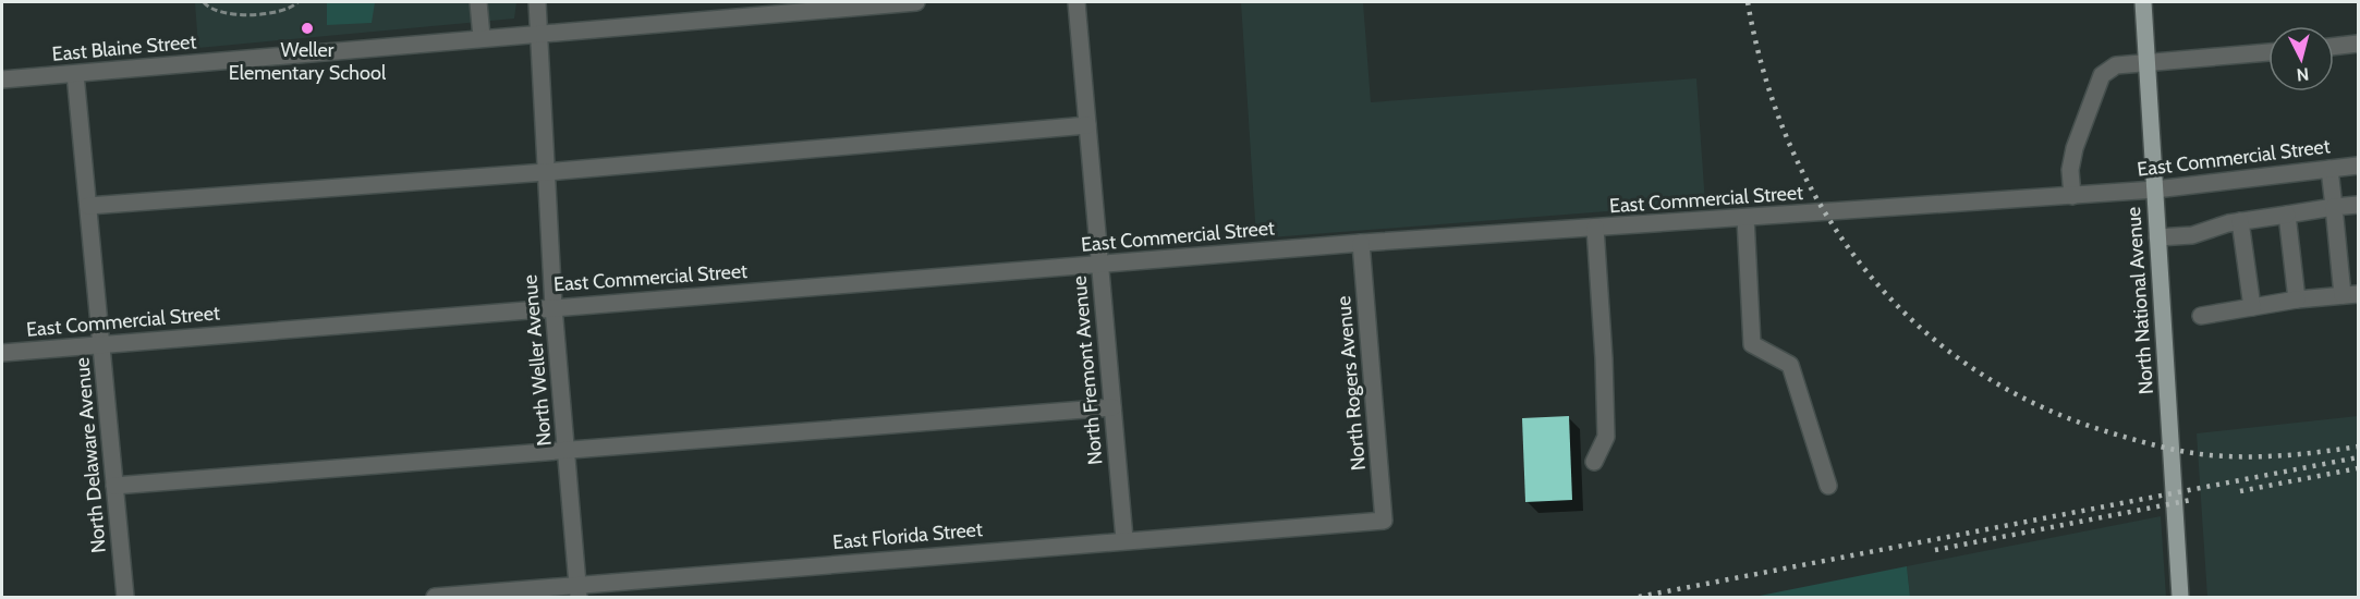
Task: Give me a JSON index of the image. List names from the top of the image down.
{
  "streets": {
    "main road": ["North National Avenue"],
    "street": [
      "East Blaine Street",
      "East Commercial Street",
      "North Weller Avenue",
      "North Fremont Avenue",
      "North Rogers Avenue",
      "North Delaware Avenue",
      "East Florida Street"
    ]
  },
  "crossings": [
    ["East Blaine Street", "North Weller Avenue"],
    ["East Blaine Street", "North Delaware Avenue"],
    ["East Commercial Street", "North National Avenue"],
    ["East Commercial Street", "North Weller Avenue"],
    ["East Commercial Street", "North Fremont Avenue"],
    ["East Commercial Street", "North Rogers Avenue"],
    ["East Commercial Street", "North Delaware Avenue"],
    ["North Weller Avenue", "East Florida Street"],
    ["North Fremont Avenue", "East Florida Street"],
    ["North Rogers Avenue", "East Florida Street"]
  ],
  "places": ["Weller Elementary School"],
  "north": "bottom"
}
